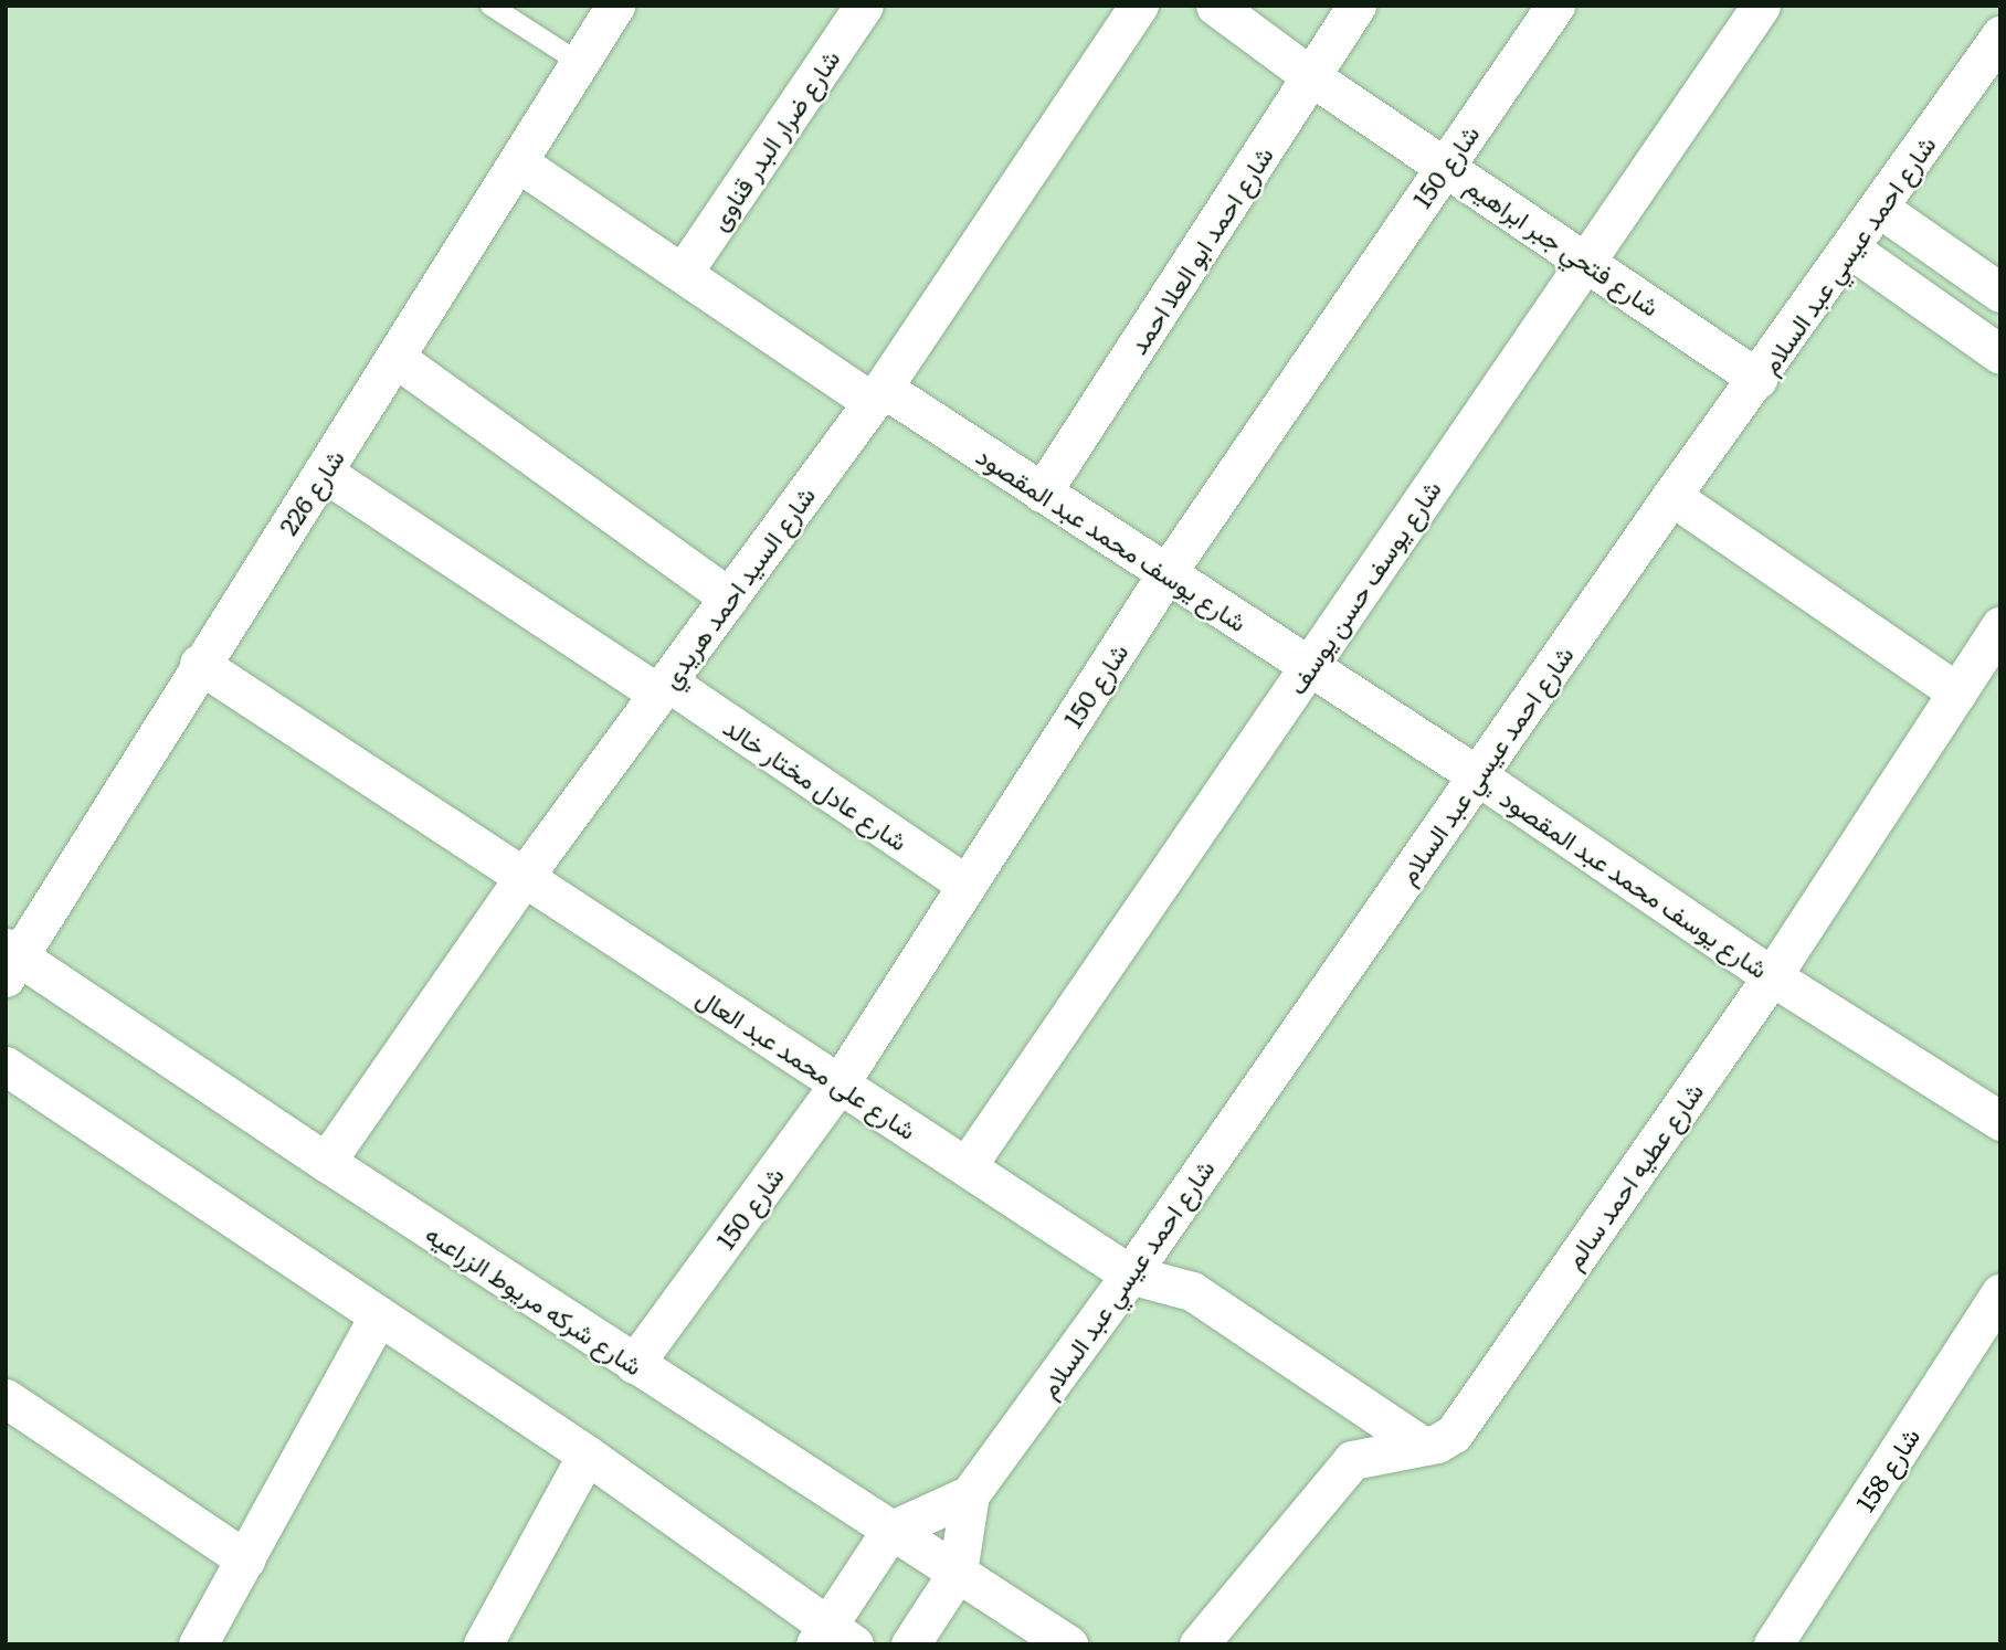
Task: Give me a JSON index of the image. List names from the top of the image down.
{
  "streets": {
    "street": [
      "شارع ضرار البدر قناوى",
      "شارع 150",
      "شارع فتحي جبر ابراهيم",
      "شارع احمد ابو العلا احمد",
      "شارع احمد عيسي عبد السلام",
      "شارع 226",
      "شارع يوسف محمد عبد المقصود",
      "شارع السيد احمد هريدي",
      "شارع يوسف حسن يوسف",
      "شارع عادل مختار خالد",
      "شارع على محمد عبد العال",
      "شارع عطيه احمد سالم",
      "شارع شركه مريوط الزراعيه",
      "شارع 158"
    ]
  },
  "crossings": [
    ["شارع ضرار البدر قناوى", "شارع يوسف محمد عبد المقصود"],
    ["شارع 150", "شارع فتحي جبر ابراهيم"],
    ["شارع 150", "شارع يوسف محمد عبد المقصود"],
    ["شارع 150", "شارع عادل مختار خالد"],
    ["شارع 150", "شارع على محمد عبد العال"],
    ["شارع 150", "شارع شركه مريوط الزراعيه"],
    ["شارع فتحي جبر ابراهيم", "شارع احمد ابو العلا احمد"],
    ["شارع فتحي جبر ابراهيم", "شارع احمد عيسي عبد السلام"],
    ["شارع فتحي جبر ابراهيم", "شارع يوسف حسن يوسف"],
    ["شارع احمد ابو العلا احمد", "شارع يوسف محمد عبد المقصود"],
    ["شارع احمد عيسي عبد السلام", "شارع يوسف محمد عبد المقصود"],
    ["شارع احمد عيسي عبد السلام", "شارع على محمد عبد العال"],
    ["شارع 226", "شارع يوسف محمد عبد المقصود"],
    ["شارع 226", "شارع عادل مختار خالد"],
    ["شارع 226", "شارع على محمد عبد العال"],
    ["شارع 226", "شارع شركه مريوط الزراعيه"],
    ["شارع يوسف محمد عبد المقصود", "شارع السيد احمد هريدي"],
    ["شارع يوسف محمد عبد المقصود", "شارع يوسف حسن يوسف"],
    ["شارع يوسف محمد عبد المقصود", "شارع عطيه احمد سالم"],
    ["شارع السيد احمد هريدي", "شارع عادل مختار خالد"],
    ["شارع السيد احمد هريدي", "شارع على محمد عبد العال"],
    ["شارع السيد احمد هريدي", "شارع شركه مريوط الزراعيه"],
    ["شارع يوسف حسن يوسف", "شارع على محمد عبد العال"],
    ["شارع على محمد عبد العال", "شارع عطيه احمد سالم"]
  ]
}
